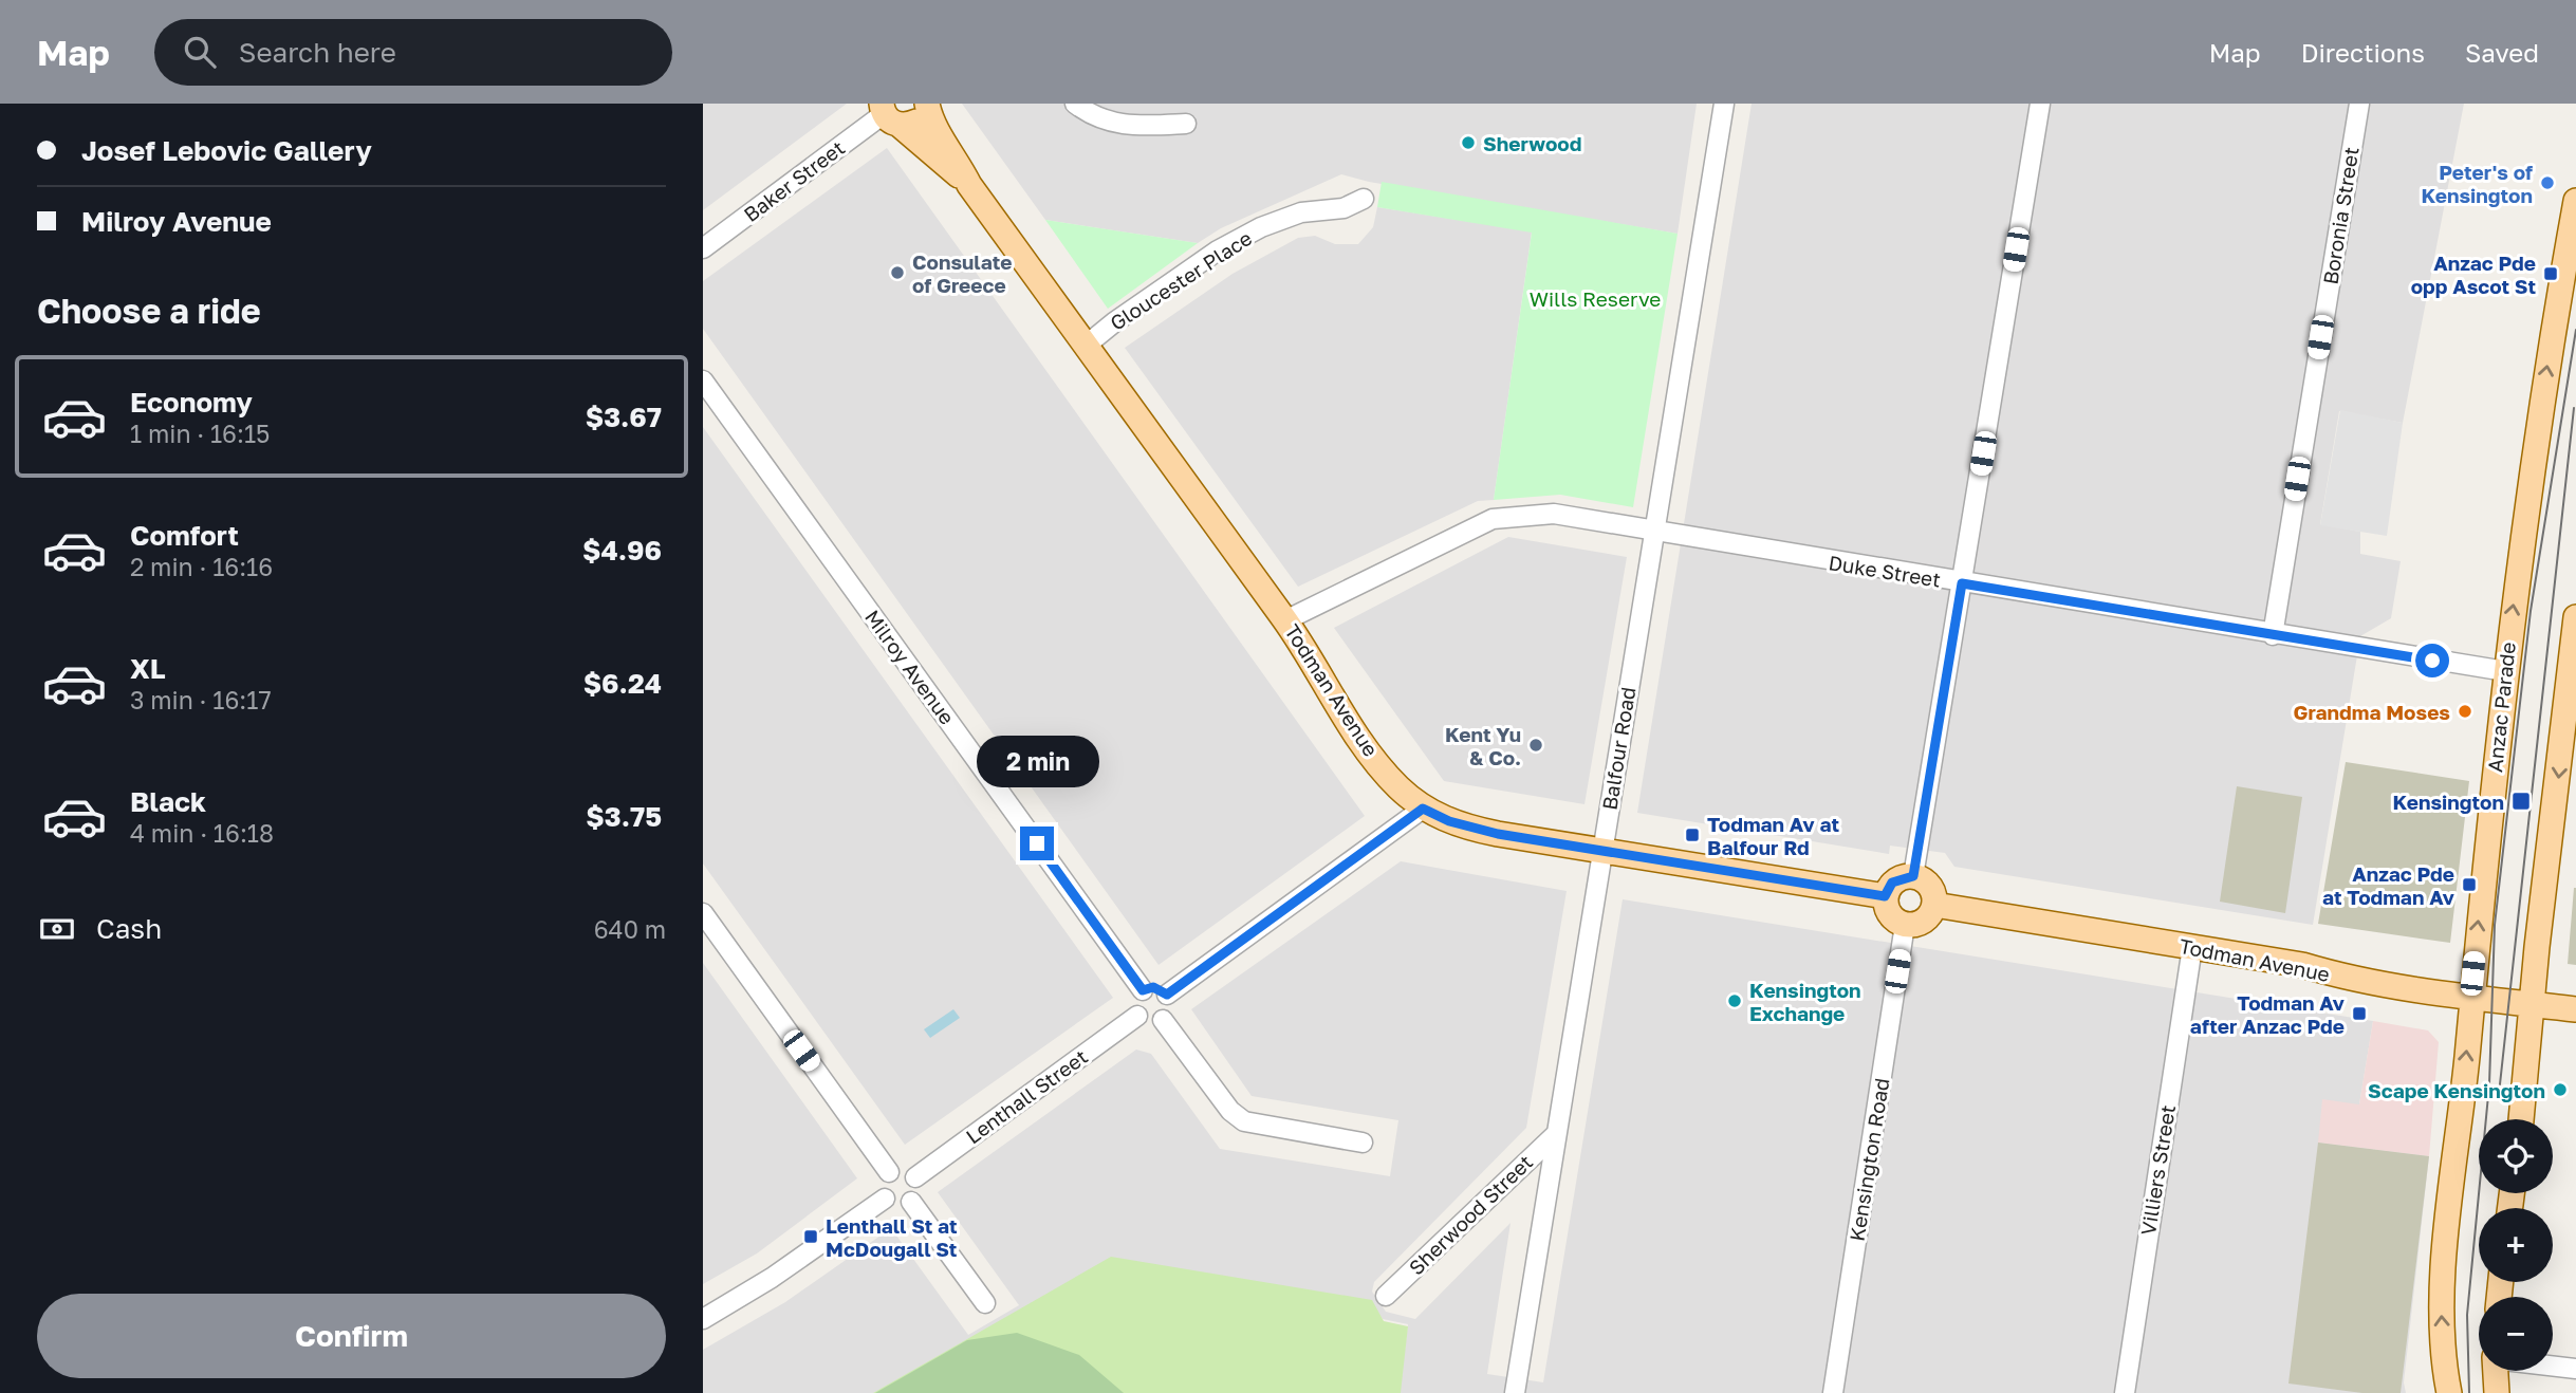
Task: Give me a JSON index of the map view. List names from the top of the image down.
{
  "streets": {
    "main road": ["Todman Avenue", "Anzac Parade"],
    "street": [
      "Baker Street",
      "Boronia Street",
      "Gloucester Place",
      "Duke Street",
      "Milroy Avenue",
      "Balfour Road",
      "Lenthall Street",
      "Kensington Road",
      "Villiers Street",
      "Sherwood Street"
    ]
  },
  "crossings": [
    ["Baker Street", "Todman Avenue"],
    ["Boronia Street", "Duke Street"],
    ["Gloucester Place", "Todman Avenue"],
    ["Duke Street", "Todman Avenue"],
    ["Duke Street", "Anzac Parade"],
    ["Duke Street", "Balfour Road"],
    ["Milroy Avenue", "Lenthall Street"],
    ["Todman Avenue", "Anzac Parade"],
    ["Todman Avenue", "Balfour Road"],
    ["Todman Avenue", "Kensington Road"],
    ["Todman Avenue", "Villiers Street"],
    ["Balfour Road", "Sherwood Street"]
  ],
  "parks": ["Wills Reserve"],
  "places": {
    "other": [
      "Sherwood",
      "Peter's of Kensington",
      "Consulate of Greece",
      "Grandma Moses",
      "Kent Yu & Co.",
      "Kensington Exchange",
      "Scape Kensington"
    ],
    "transit": [
      "Anzac Pde opp Ascot St",
      "Kensington",
      "Todman Av at Balfour Rd",
      "Anzac Pde at Todman Av",
      "Todman Av after Anzac Pde",
      "Lenthall St at McDougall St"
    ]
  },
  "page": {
    "header": "Map",
    "search": "Search here",
    "nav": ["Map", "Directions", "Saved"],
    "banner": ["Josef Lebovic Gallery", "Milroy Avenue"],
    "heading": "Choose a ride",
    "list": [
      {
        "name": "Economy",
        "note": "1 min · 16:15",
        "value": "$3.67"
      },
      {
        "name": "Comfort",
        "note": "2 min · 16:16",
        "value": "$4.96"
      },
      {
        "name": "XL",
        "note": "3 min · 16:17",
        "value": "$6.24"
      },
      {
        "name": "Black",
        "note": "4 min · 16:18",
        "value": "$3.75"
      }
    ],
    "bubble": "2 min",
    "pay": ["Cash", "640 m"],
    "map_buttons": ["+", "−"],
    "buttons": "Confirm"
  }
}
